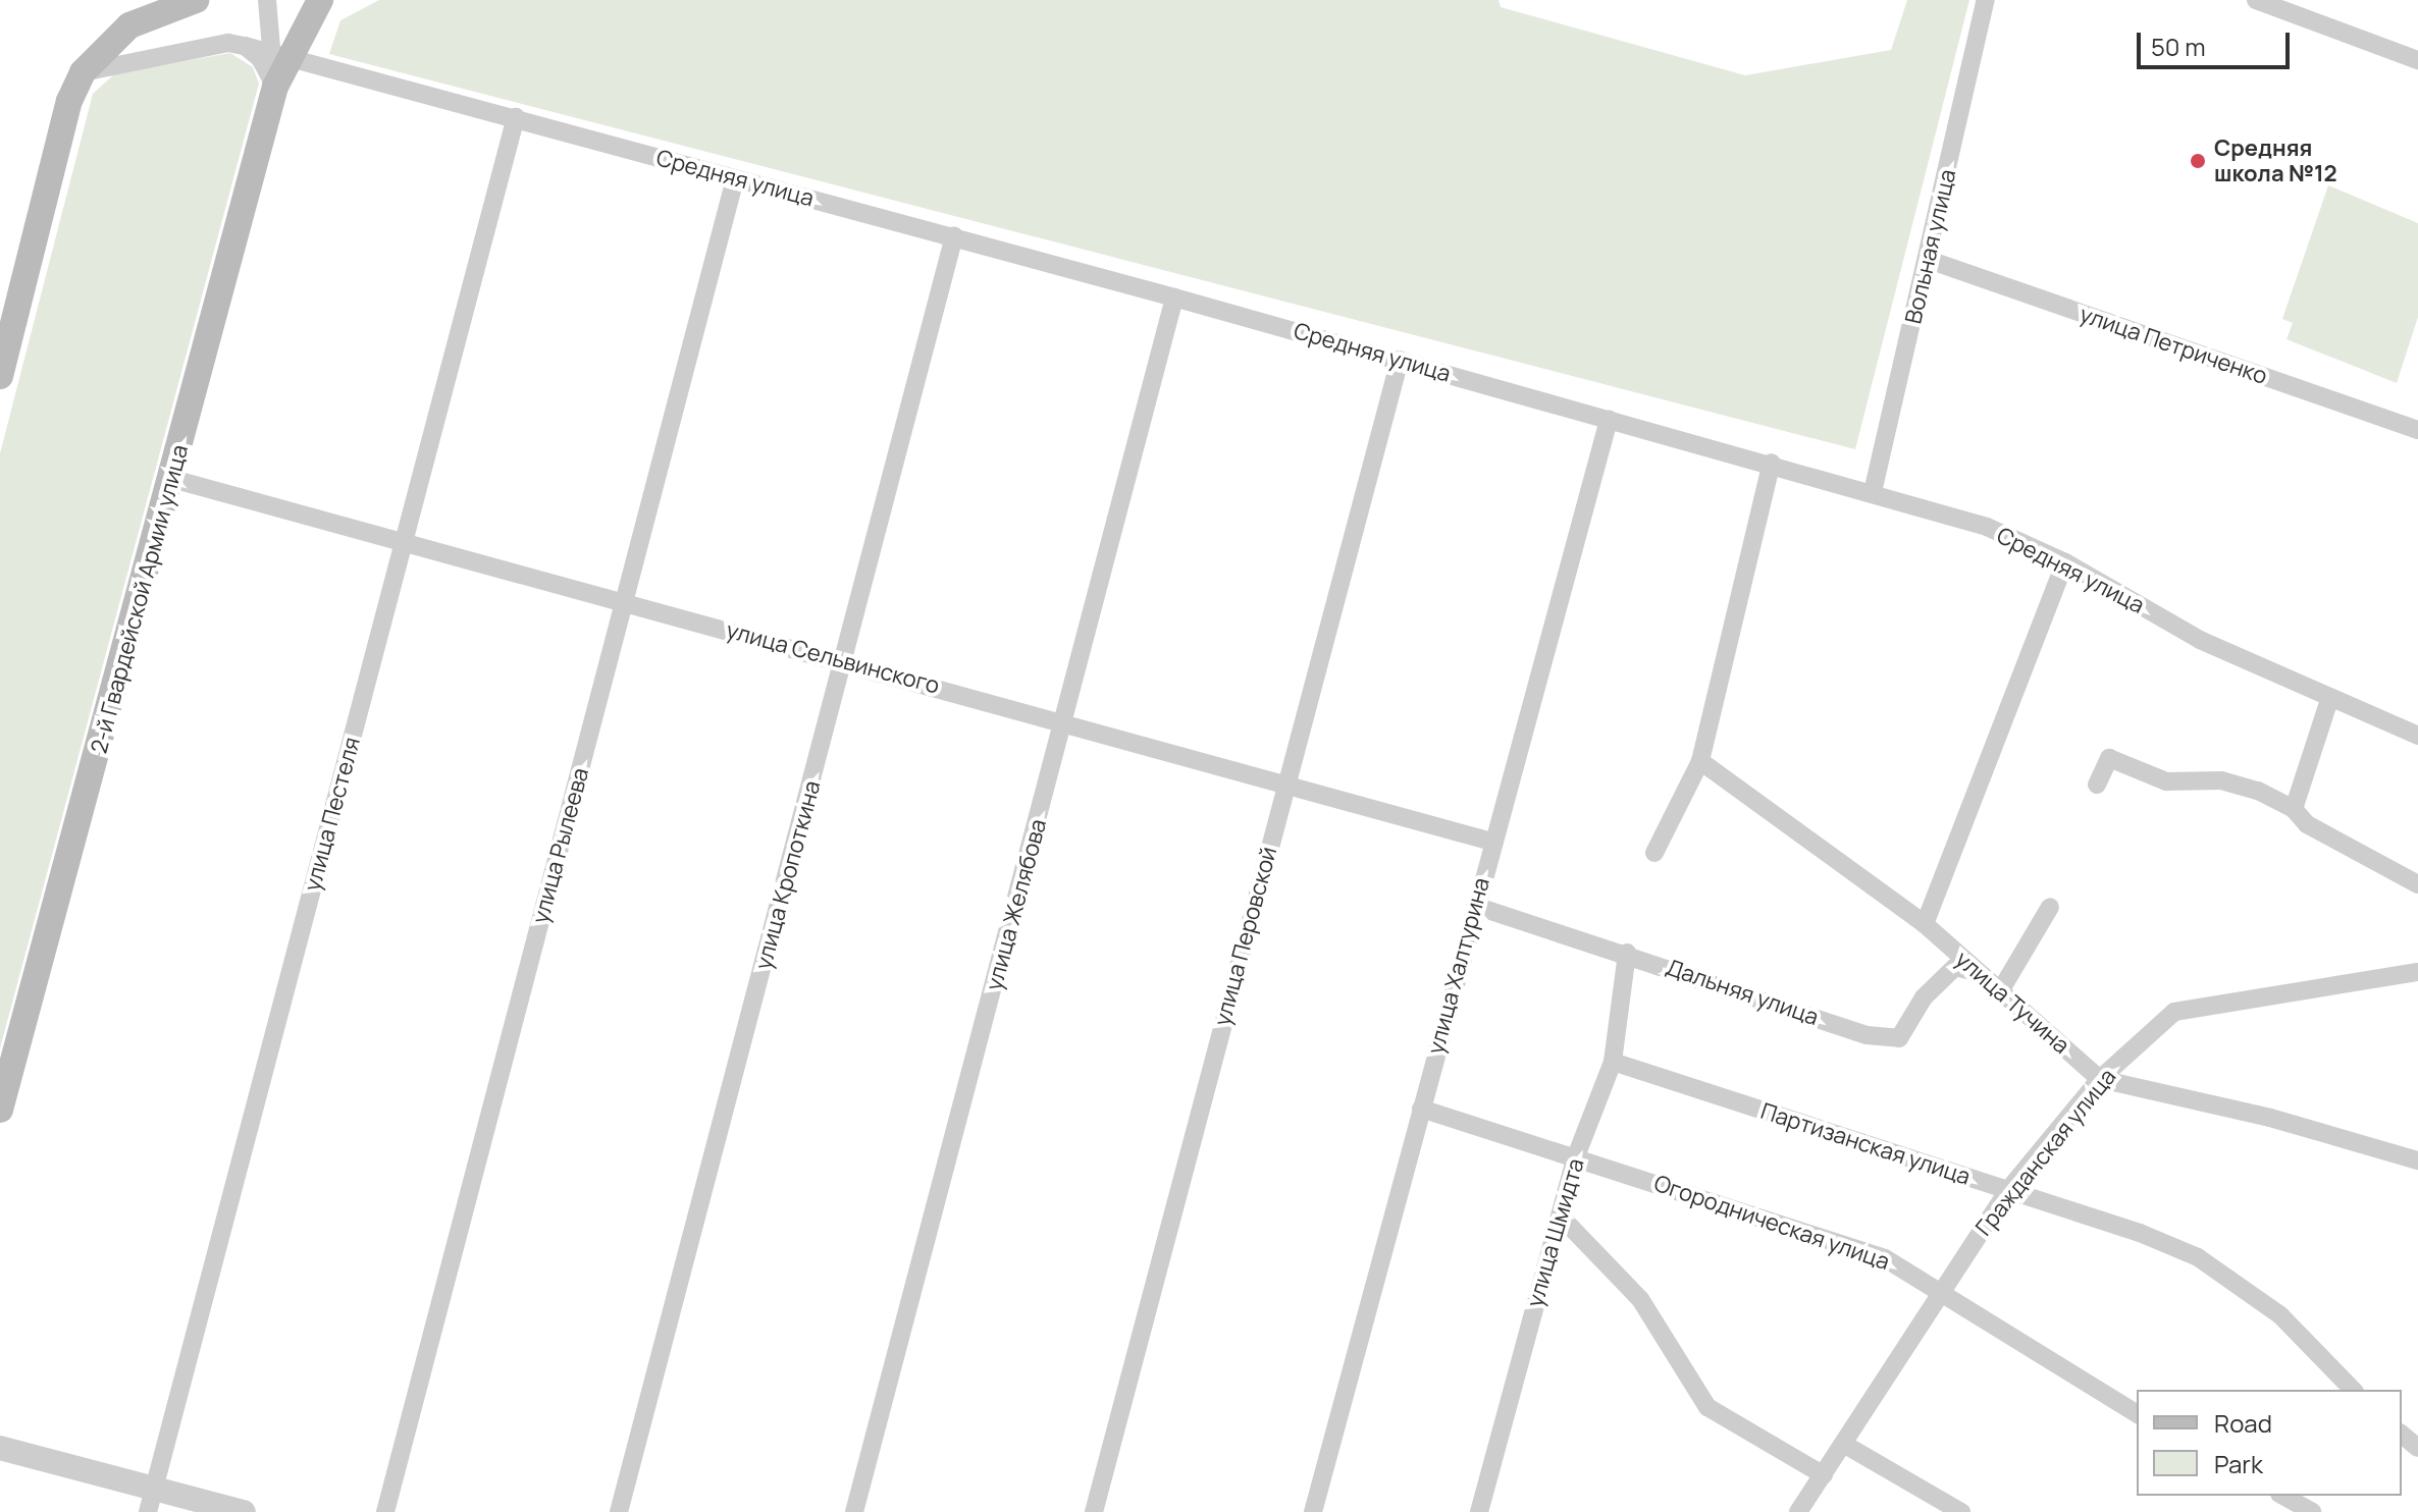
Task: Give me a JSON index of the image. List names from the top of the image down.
{
  "streets": {
    "main road": ["2-й Гвардейской Армии улица"],
    "street": [
      "Средняя улица",
      "Вольная улица",
      "улица Петриченко",
      "улица Сельвинского",
      "улица Пестеля",
      "улица Рылеева",
      "улица Кропоткина",
      "улица Желябова",
      "улица Перовской",
      "улица Халтурина",
      "Дальняя улица",
      "улица Тучина",
      "Партизанская улица",
      "Гражданская улица",
      "Огородническая улица",
      "улица Шмидта"
    ]
  },
  "crossings": [
    ["Средняя улица", "Вольная улица"],
    ["Средняя улица", "2-й Гвардейской Армии улица"],
    ["Средняя улица", "улица Пестеля"],
    ["Средняя улица", "улица Рылеева"],
    ["Средняя улица", "улица Кропоткина"],
    ["Средняя улица", "улица Желябова"],
    ["Средняя улица", "улица Перовской"],
    ["Средняя улица", "улица Халтурина"],
    ["Вольная улица", "улица Петриченко"],
    ["2-й Гвардейской Армии улица", "улица Сельвинского"],
    ["улица Сельвинского", "улица Пестеля"],
    ["улица Сельвинского", "улица Рылеева"],
    ["улица Сельвинского", "улица Кропоткина"],
    ["улица Сельвинского", "улица Желябова"],
    ["улица Сельвинского", "улица Перовской"],
    ["улица Сельвинского", "улица Халтурина"],
    ["улица Халтурина", "Дальняя улица"],
    ["улица Халтурина", "Огородническая улица"],
    ["Дальняя улица", "улица Тучина"],
    ["Дальняя улица", "улица Шмидта"],
    ["улица Тучина", "Гражданская улица"],
    ["Партизанская улица", "Гражданская улица"],
    ["Партизанская улица", "улица Шмидта"],
    ["Гражданская улица", "Огородническая улица"],
    ["Огородническая улица", "улица Шмидта"]
  ],
  "places": ["Средняя школа №12"],
  "legend": ["Road", "Park"],
  "scale_bar": "50 m"
}
